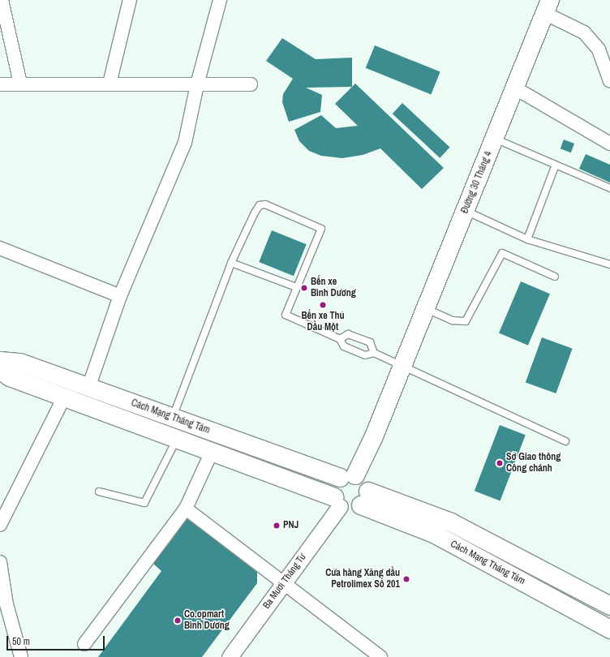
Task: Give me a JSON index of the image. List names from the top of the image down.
{
  "streets": {
    "main road": ["Đường 30 Tháng 4", "Cách Mạng Tháng Tám"],
    "street": ["Ba Mươi Tháng Tư"]
  },
  "crossings": [
    ["Cách Mạng Tháng Tám", "Ba Mươi Tháng Tư"]
  ],
  "places": [
    "Bến xe Bình Dương",
    "Bến xe Thủ Dầu Một",
    "Sở Giao thông Công chánh",
    "PNJ",
    "Cửa hàng Xăng dầu Petrolimex Số 201",
    "Co.opmart Bình Dương"
  ],
  "scale_bar": "50 m"
}
